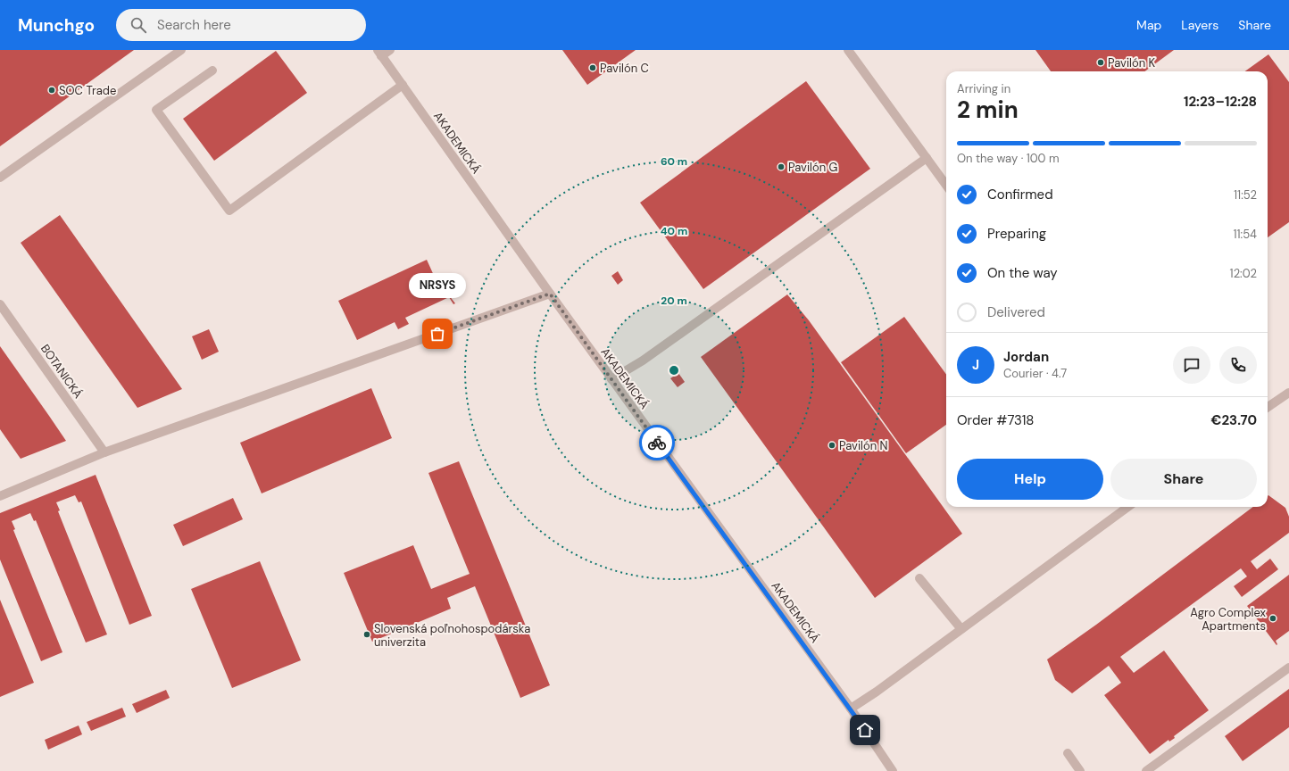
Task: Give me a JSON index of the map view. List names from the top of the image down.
{
  "streets": {
    "street": ["AKADEMICKÁ", "BOTANICKÁ"]
  },
  "places": [
    "Pavilón K",
    "Pavilón C",
    "SOC Trade",
    "Pavilón G",
    "NRSYS",
    "Pavilón N",
    "Agro Complex Apartments",
    "Slovenská poľnohospodárska univerzita"
  ],
  "page": {
    "header": "Munchgo",
    "search": "Search here",
    "nav": ["Map", "Layers", "Share"],
    "heading": ["2 min", "Arriving in", "12:23–12:28"],
    "panel": [
      "Jordan",
      "Courier · 4.7",
      "Order #7318",
      "€23.70"
    ],
    "bar": "On the way · 100 m",
    "list": [
      ["Confirmed", "11:52"],
      ["Preparing", "11:54"],
      ["On the way", "12:02"],
      "Delivered"
    ],
    "bubble": "NRSYS",
    "round": "J",
    "buttons": ["Help", "Share"]
  },
  "rings": ["60 m", "40 m", "20 m"]
}
